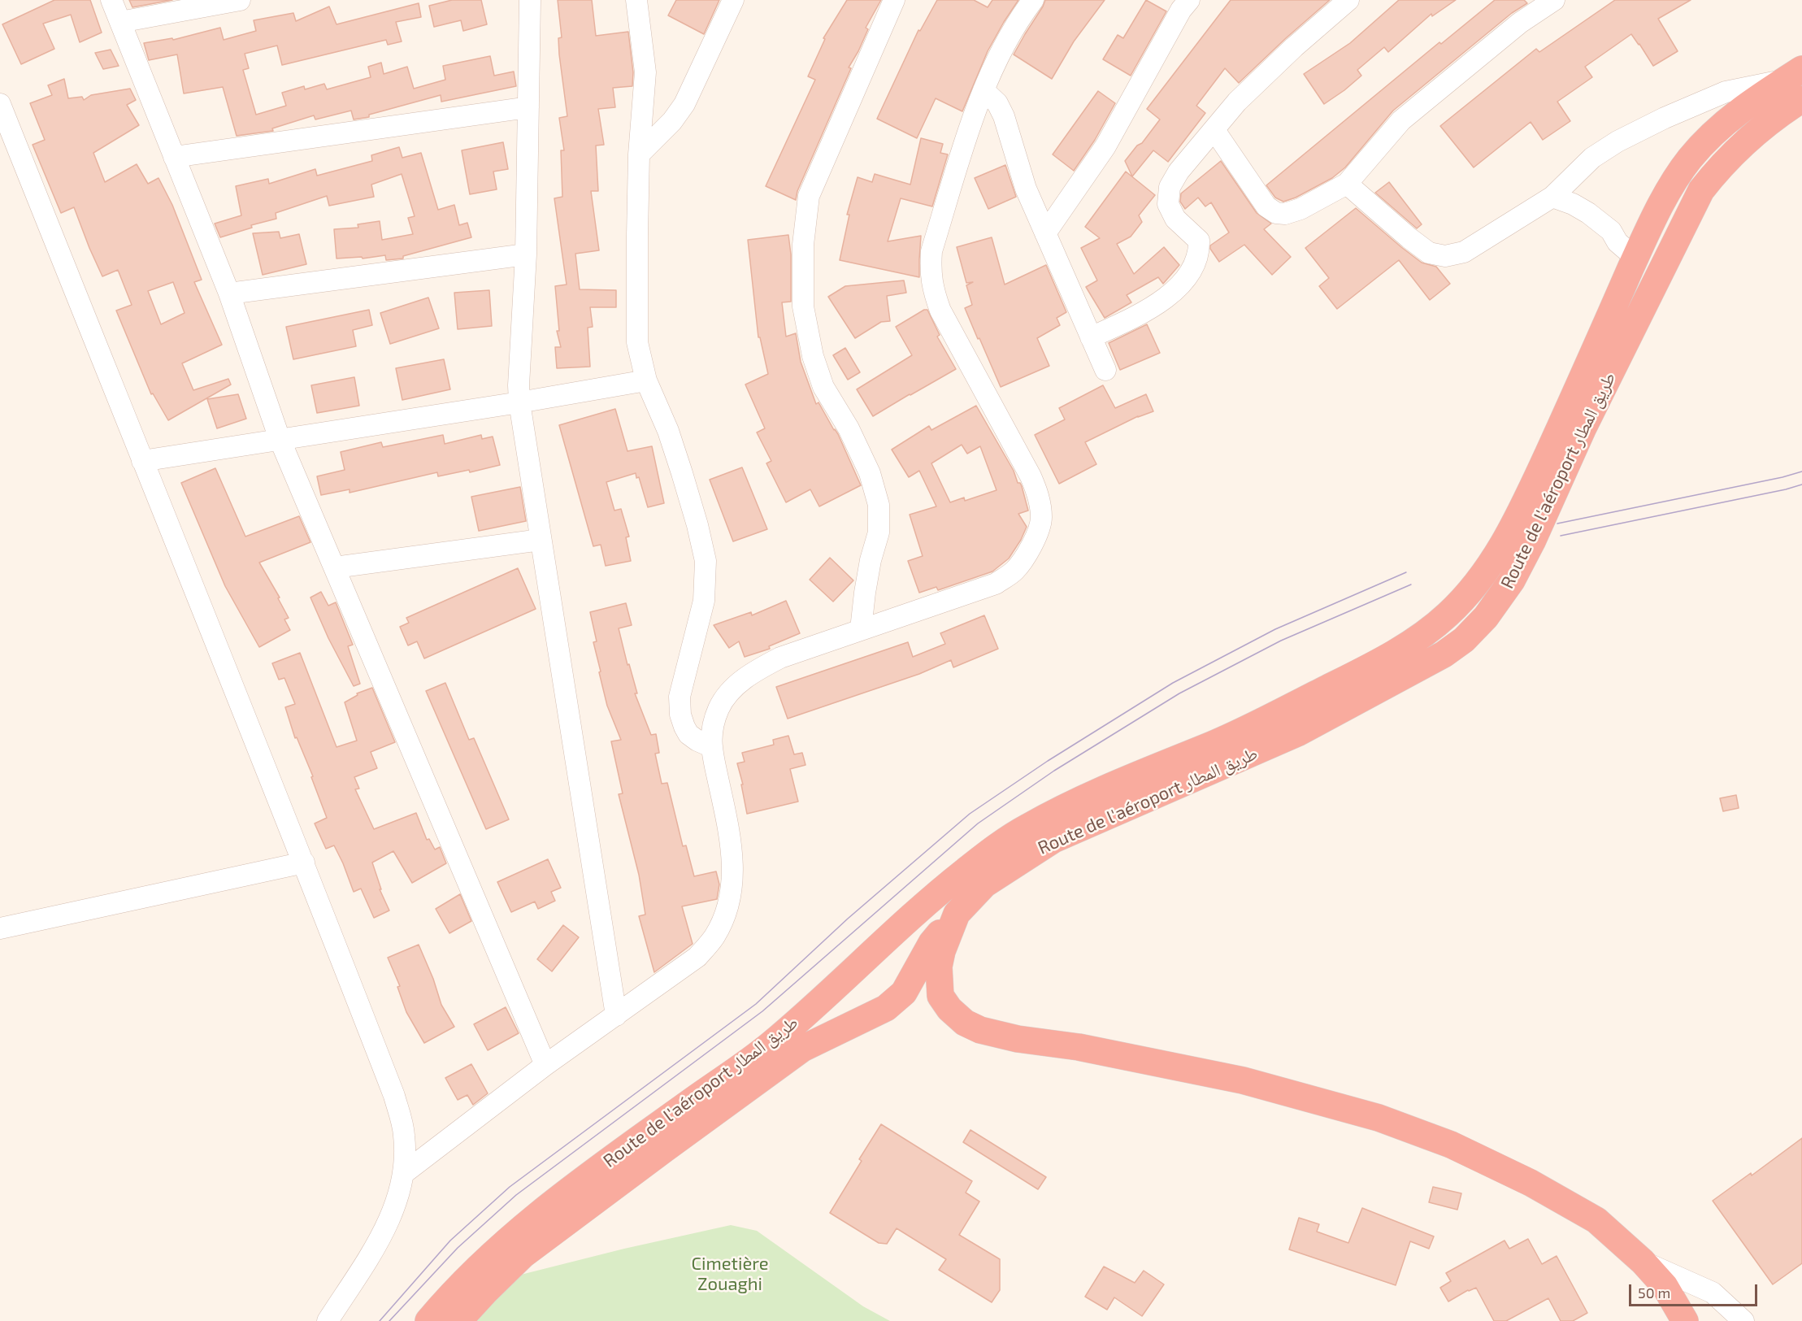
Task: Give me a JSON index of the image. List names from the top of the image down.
{
  "streets": {
    "highway": ["Route de l'aéroport طريق المطار"]
  },
  "parks": ["Cimetière Zouaghi"],
  "scale_bar": "50 m"
}
